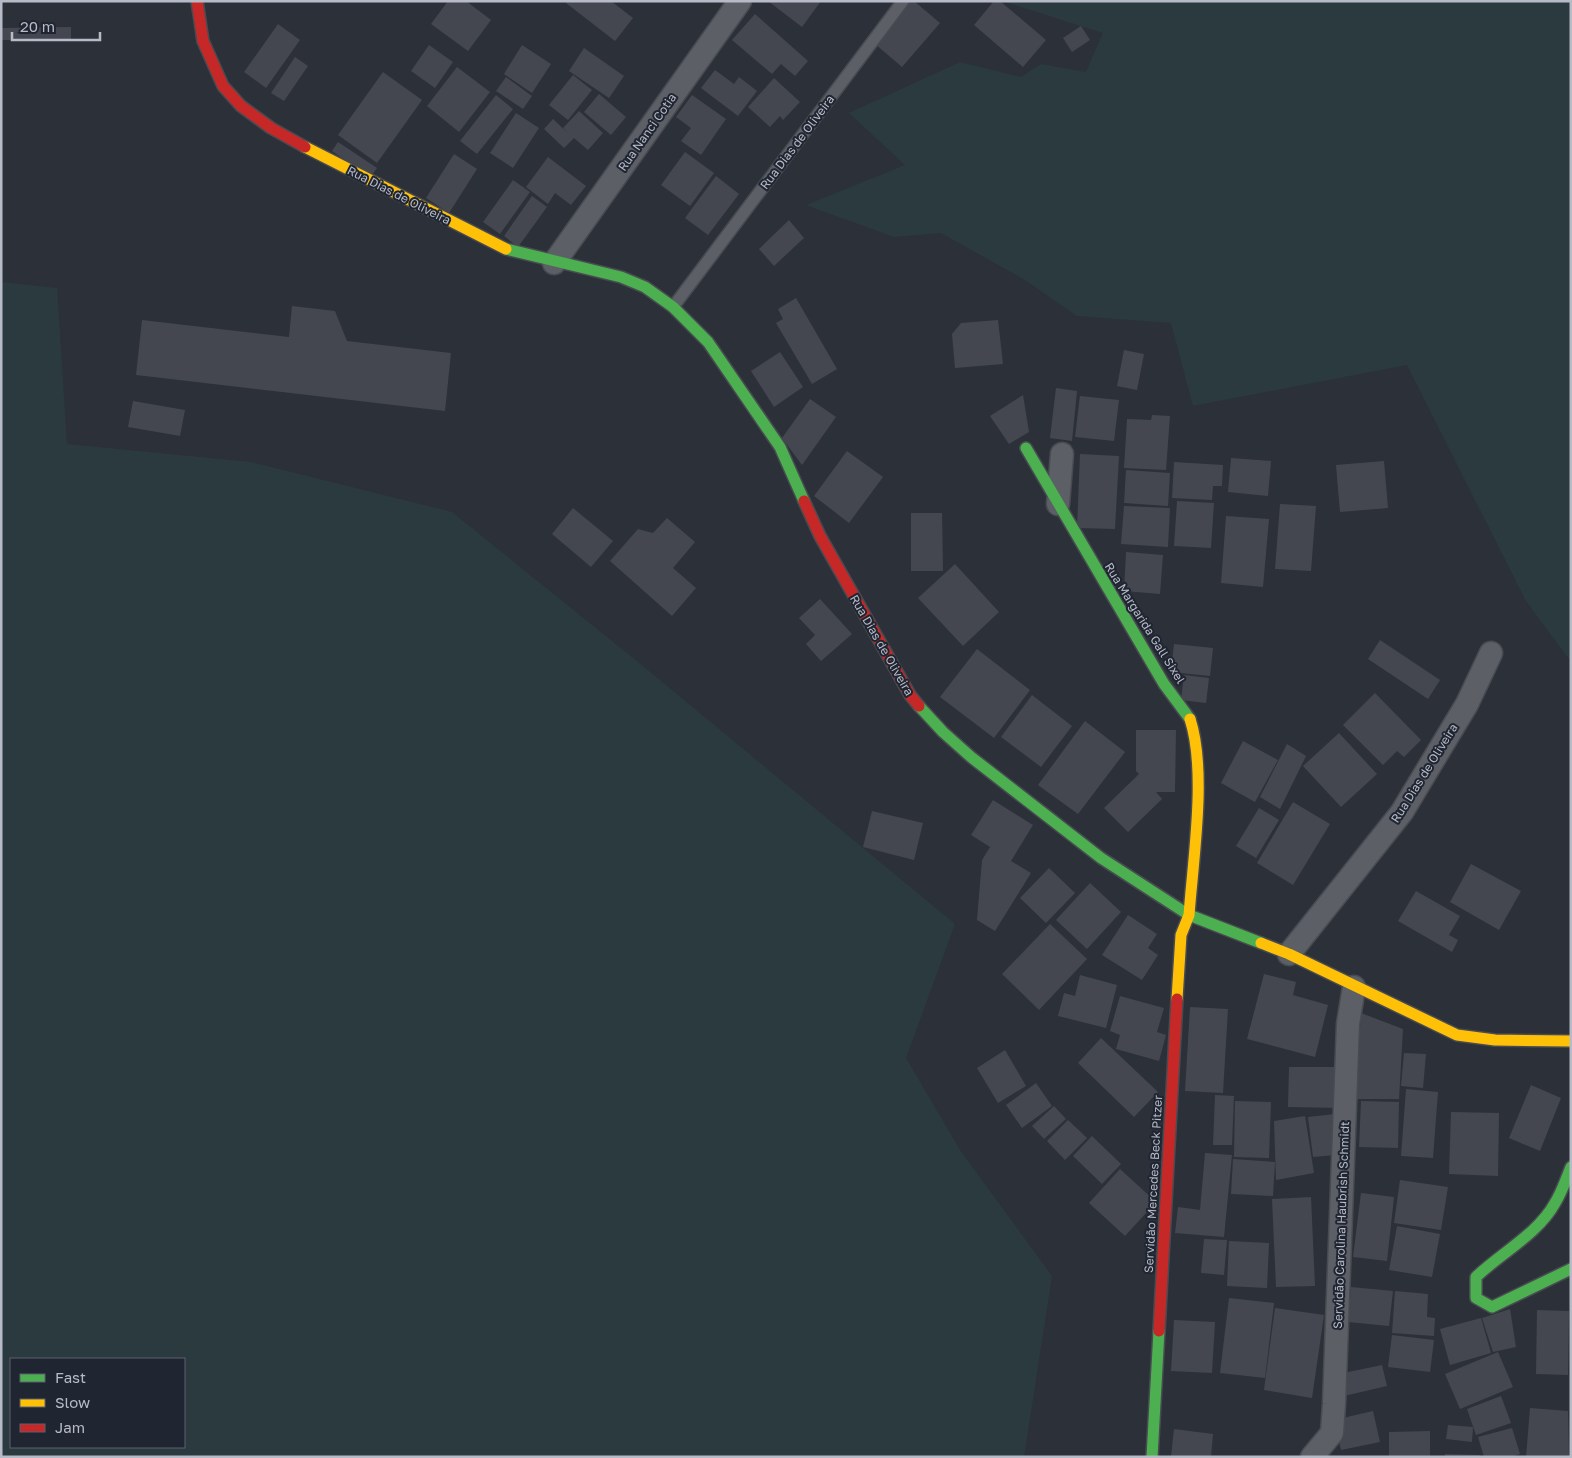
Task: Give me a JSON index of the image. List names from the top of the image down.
{
  "streets": {
    "street": [
      "Rua Nanci Cotia",
      "Rua Dias de Oliveira",
      "Rua Margarida Gall Sixel",
      "Servidão Mercedes Beck Pitzer",
      "Servidão Carolina Haubrish Schmidt"
    ]
  },
  "crossings": [
    ["Rua Nanci Cotia", "Rua Dias de Oliveira"],
    ["Rua Dias de Oliveira", "Rua Margarida Gall Sixel"],
    ["Rua Dias de Oliveira", "Servidão Mercedes Beck Pitzer"],
    ["Rua Dias de Oliveira", "Servidão Carolina Haubrish Schmidt"],
    ["Rua Margarida Gall Sixel", "Servidão Mercedes Beck Pitzer"]
  ],
  "legend": ["Fast", "Slow", "Jam"],
  "scale_bar": "20 m"
}
